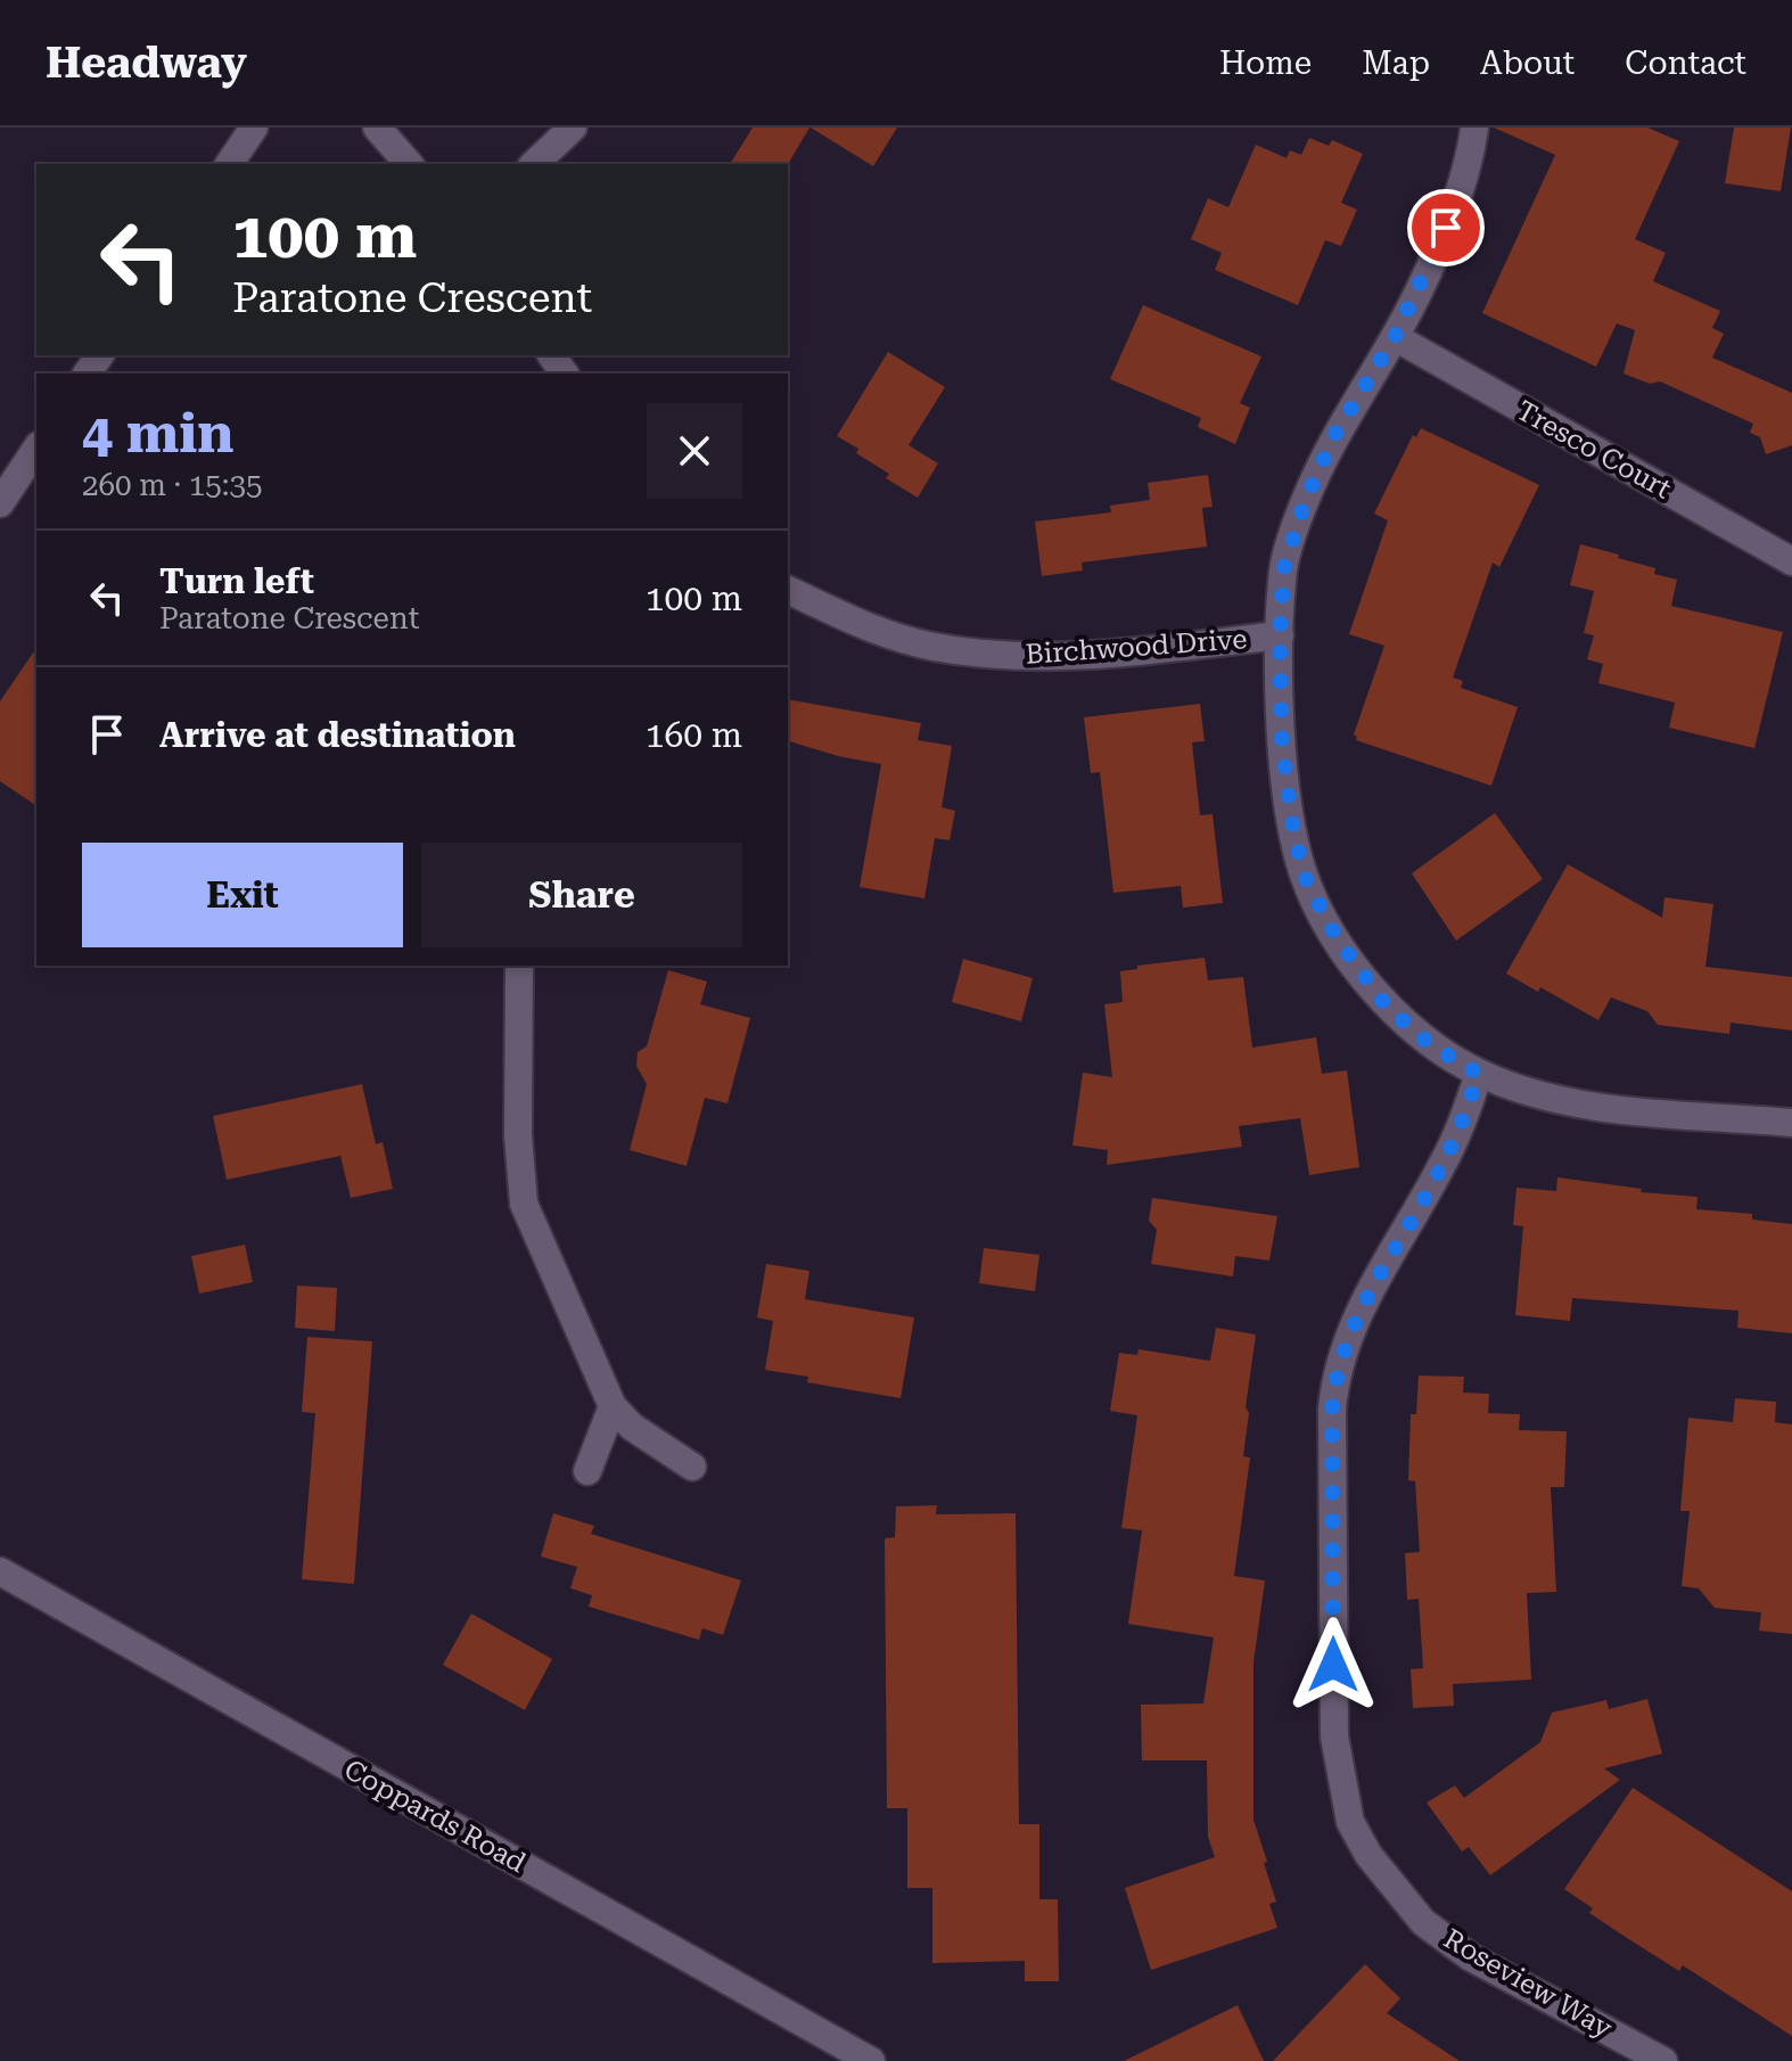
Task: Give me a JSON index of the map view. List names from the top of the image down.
{
  "streets": {
    "street": [
      "Tresco Court",
      "Birchwood Drive",
      "Coppards Road",
      "Roseview Way"
    ]
  },
  "page": {
    "header": "Headway",
    "nav": [
      "Home",
      "Map",
      "About",
      "Contact"
    ],
    "turn": ["100 m", "Paratone Crescent"],
    "heading": ["4 min", "260 m · 15:35"],
    "list": [
      {
        "name": "Turn left",
        "note": "Paratone Crescent",
        "value": "100 m"
      },
      {
        "name": "Arrive at destination",
        "value": "160 m"
      }
    ],
    "buttons": ["Exit", "Share"]
  }
}
